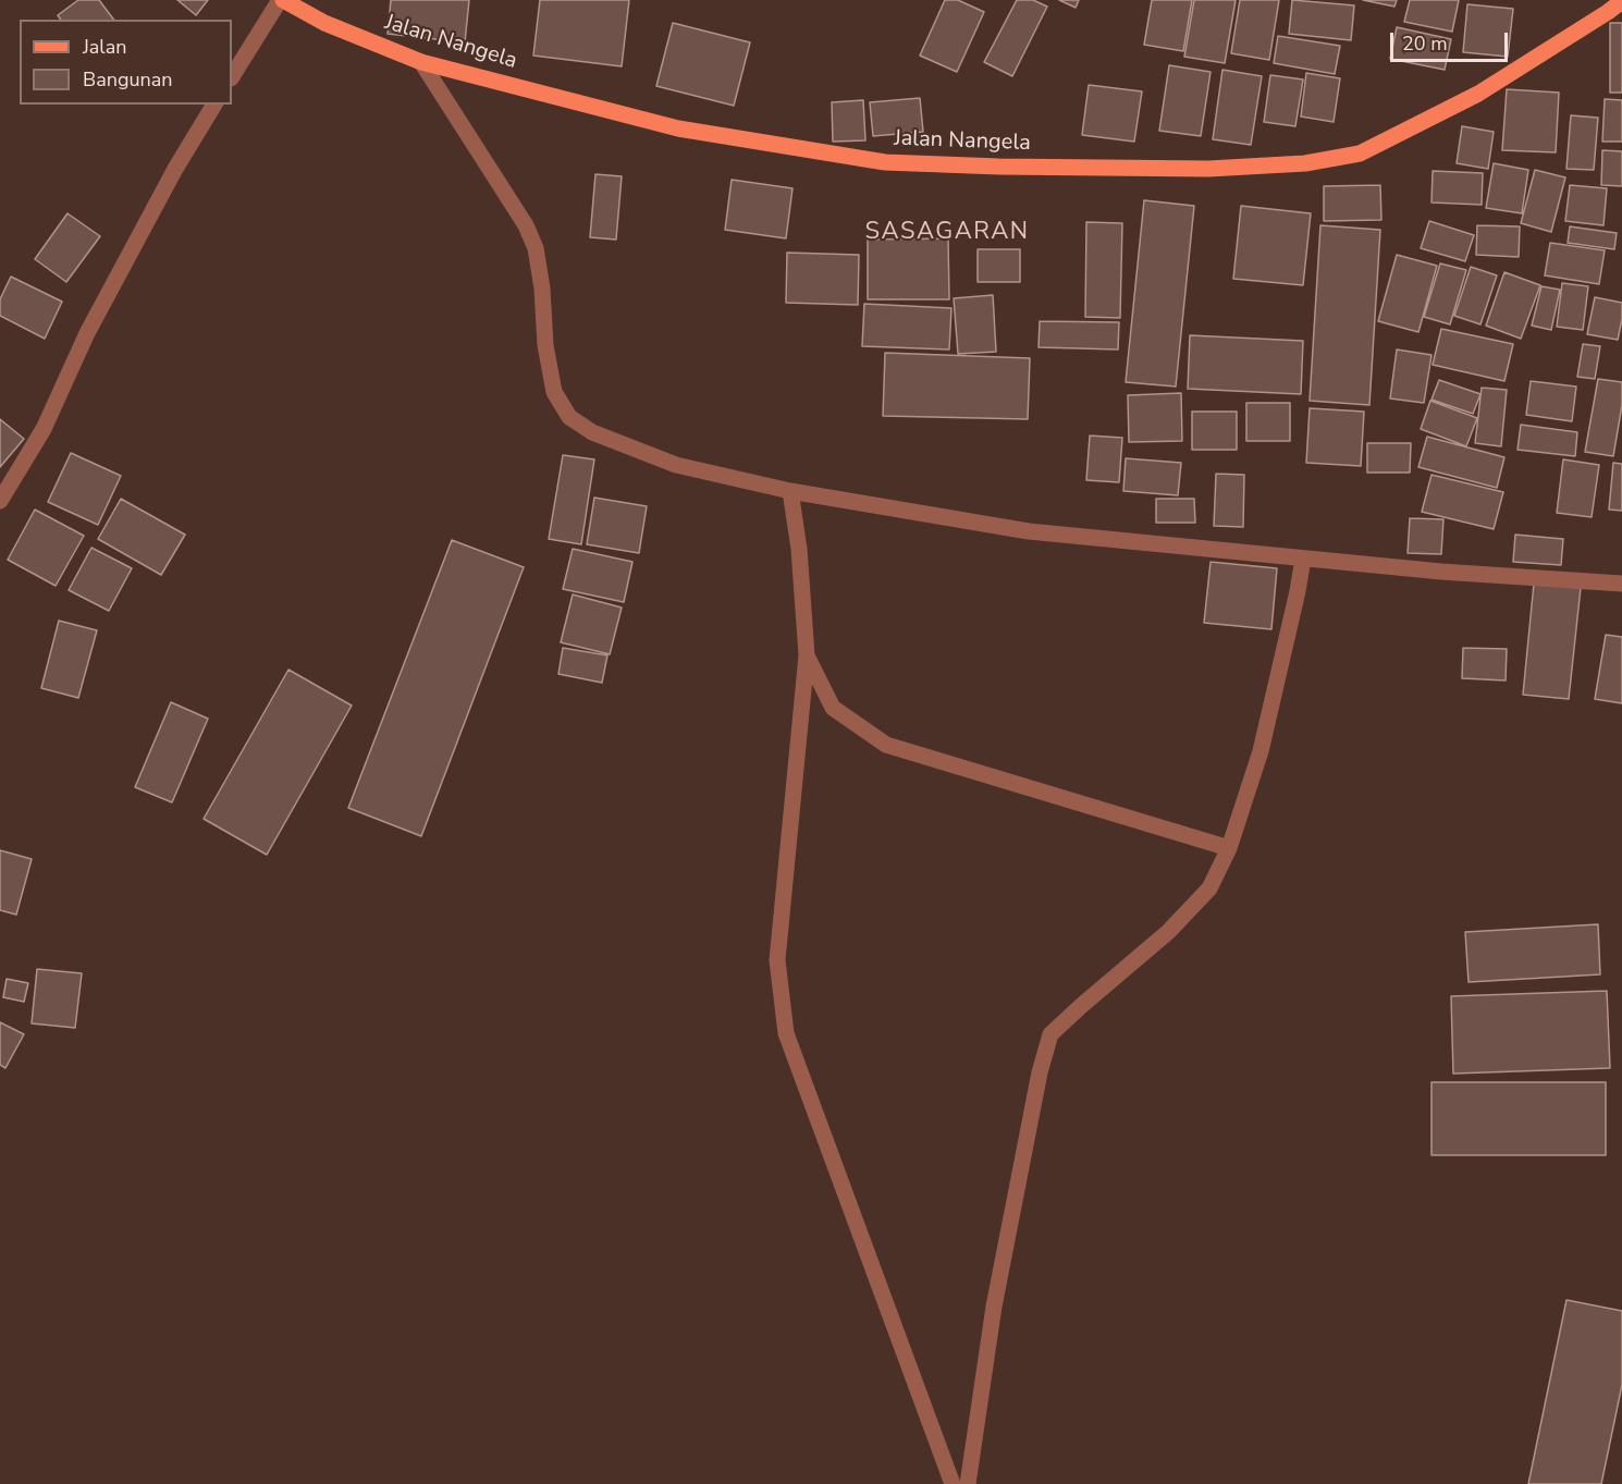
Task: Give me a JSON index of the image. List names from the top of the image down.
{
  "streets": {
    "main road": ["Jalan Nangela"]
  },
  "districts": ["SASAGARAN"],
  "legend": ["Jalan", "Bangunan"],
  "scale_bar": "20 m"
}
